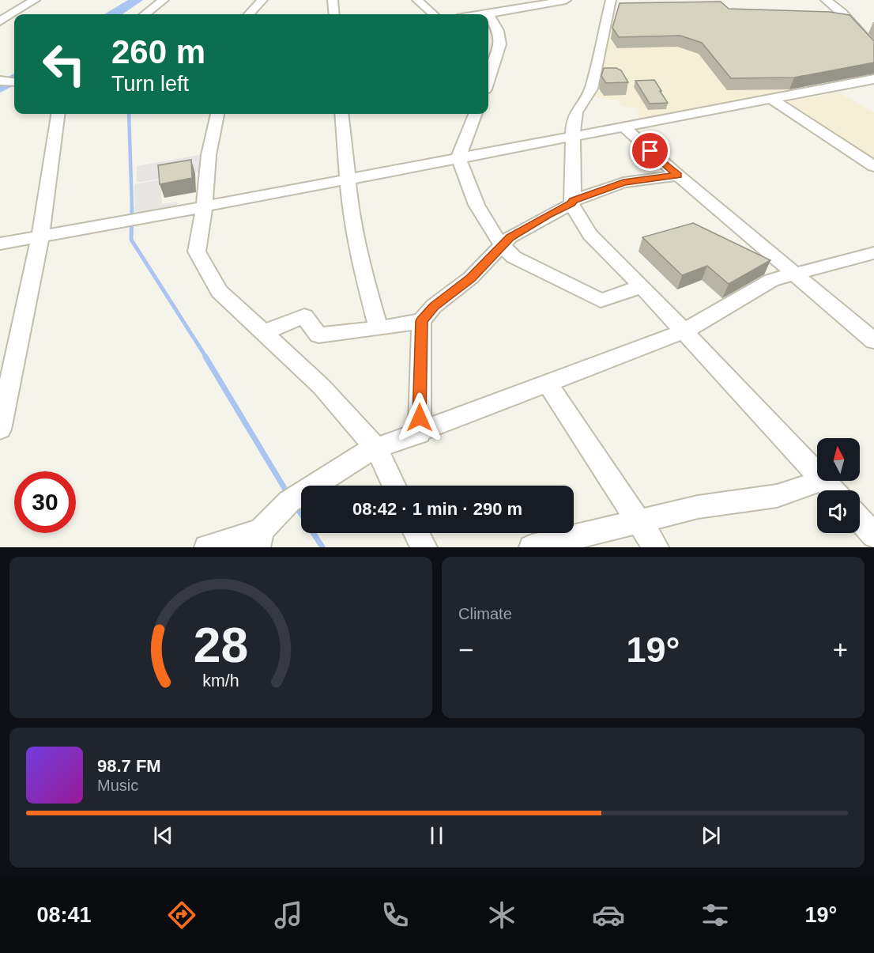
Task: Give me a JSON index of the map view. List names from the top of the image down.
{
  "north": "top",
  "page": {
    "turn": ["260 m", "Turn left"],
    "limit": "30",
    "trip": "08:42 · 1 min · 290 m",
    "tile": "Climate",
    "heat": ["−", "19°", "+"],
    "song": ["98.7 FM", "Music"],
    "tabs": ["08:41", "19°"],
    "gauge": ["28", "km/h"]
  }
}
